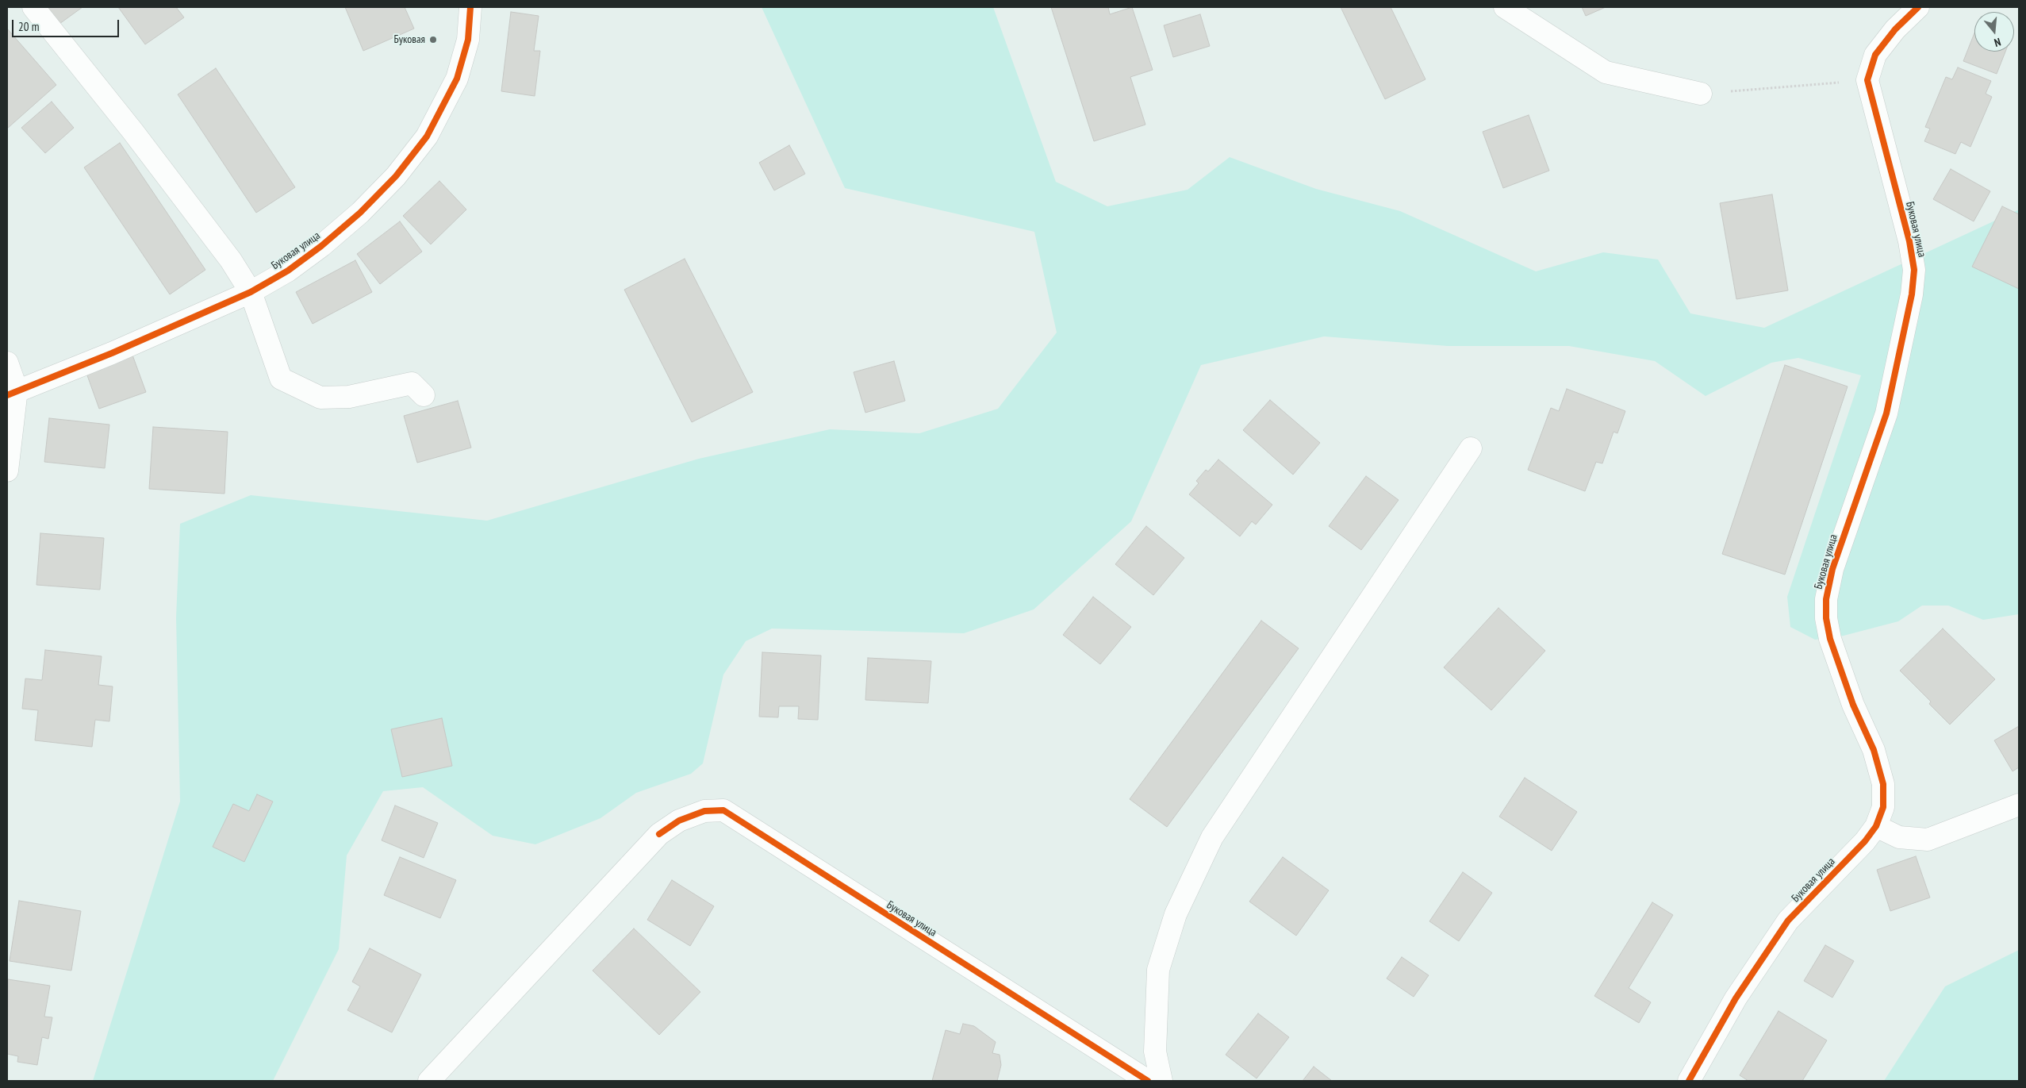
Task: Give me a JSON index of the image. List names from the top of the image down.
{
  "streets": {
    "street": ["Буковая улица"]
  },
  "places": ["Буковая"],
  "scale_bar": "20 m",
  "north": "bottom"
}
